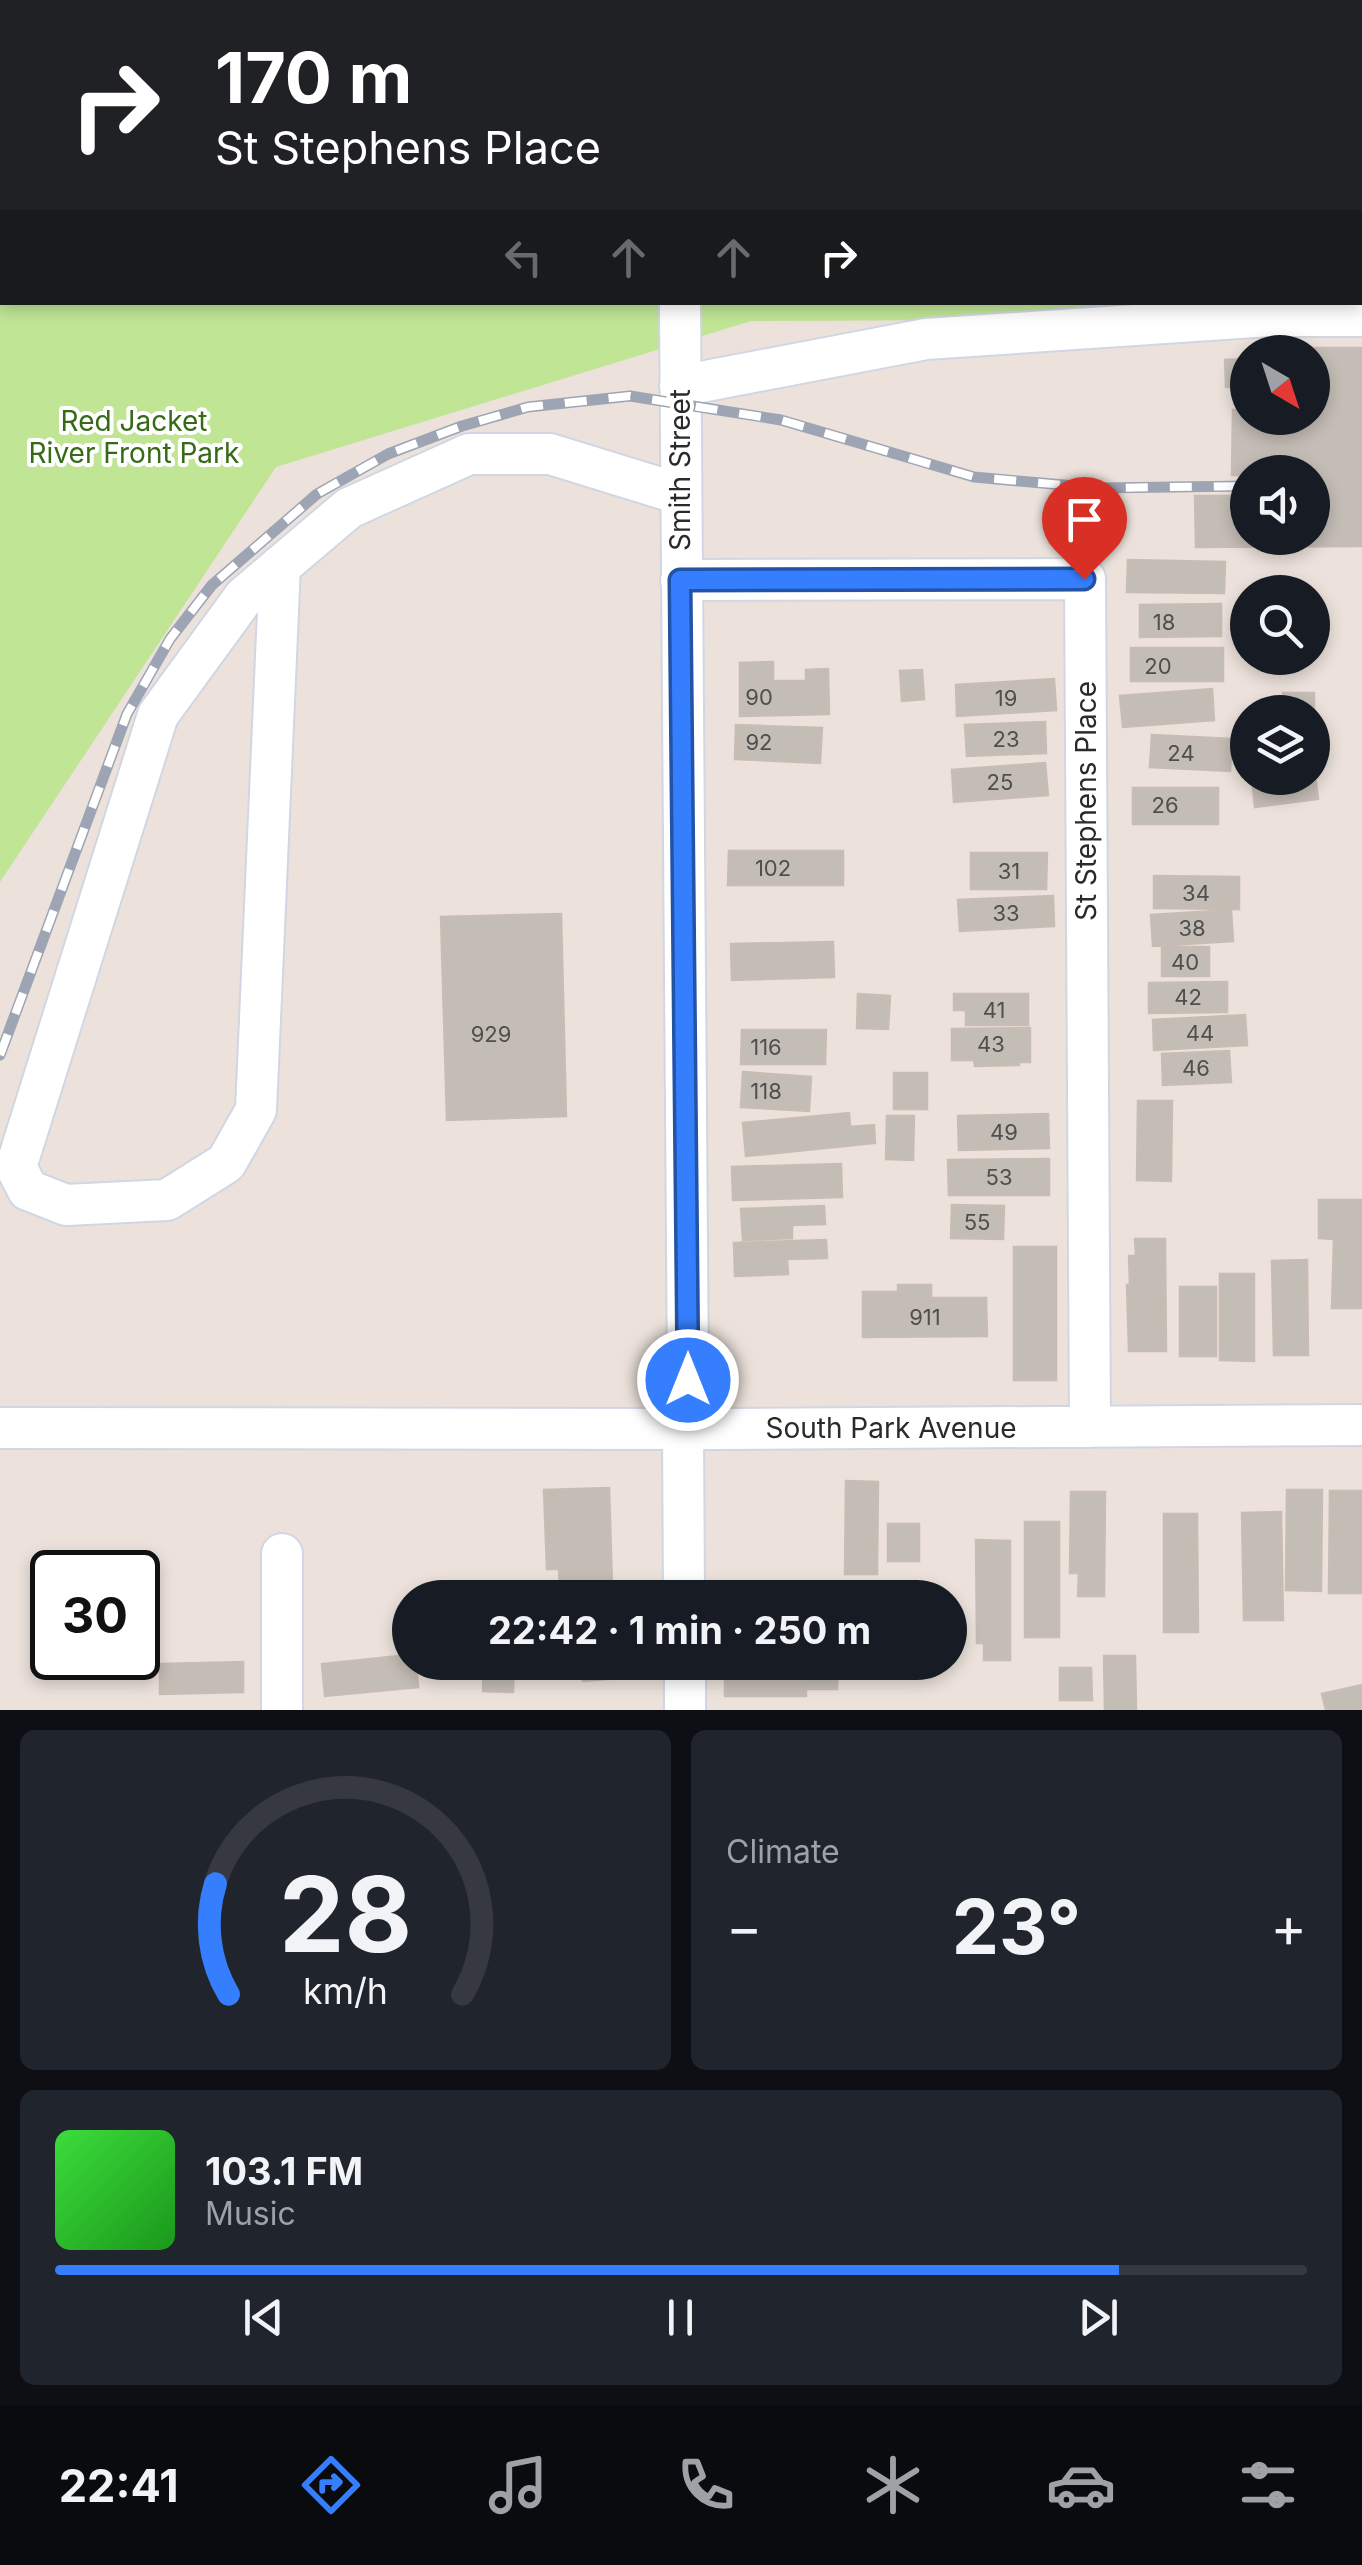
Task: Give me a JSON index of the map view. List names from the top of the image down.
{
  "streets": {
    "street": ["Smith Street", "St Stephens Place", "South Park Avenue"]
  },
  "crossings": [
    ["Smith Street", "St Stephens Place"],
    ["Smith Street", "South Park Avenue"],
    ["St Stephens Place", "South Park Avenue"]
  ],
  "parks": ["Red Jacket River Front Park"],
  "house_numbers": [
    "18",
    "20",
    "90",
    "19",
    "23",
    "92",
    "24",
    "25",
    "26",
    "102",
    "31",
    "34",
    "33",
    "38",
    "40",
    "42",
    "41",
    "44",
    "929",
    "43",
    "116",
    "46",
    "118",
    "49",
    "53",
    "55",
    "911"
  ],
  "north": "bottom right",
  "page": {
    "turn": ["170 m", "St Stephens Place"],
    "limit": "30",
    "trip": "22:42 · 1 min · 250 m",
    "tile": "Climate",
    "heat": ["−", "23°", "+"],
    "song": ["103.1 FM", "Music"],
    "tabs": "22:41",
    "gauge": ["28", "km/h"]
  }
}
